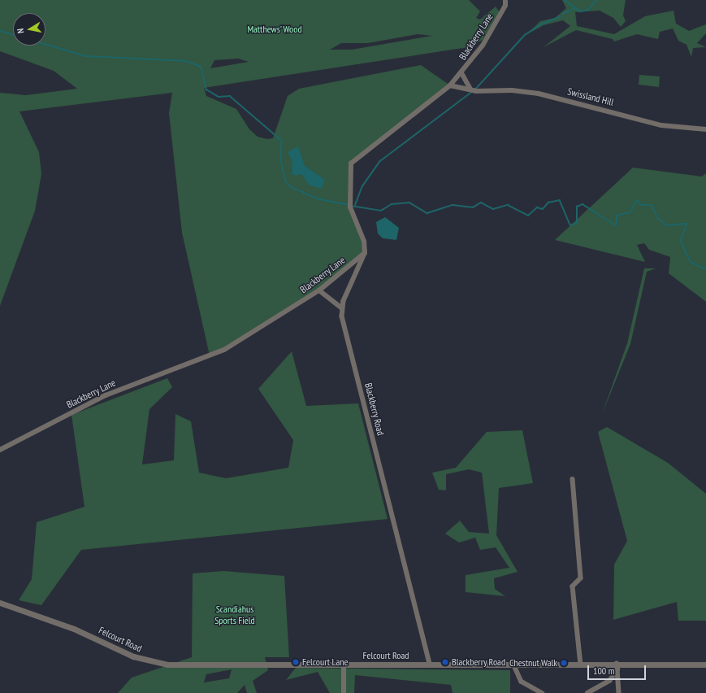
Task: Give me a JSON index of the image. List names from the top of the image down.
{
  "streets": {
    "street": [
      "Blackberry Lane",
      "Swissland Hill",
      "Blackberry Road",
      "Felcourt Road"
    ]
  },
  "crossings": [
    ["Blackberry Lane", "Swissland Hill"],
    ["Blackberry Road", "Felcourt Road"]
  ],
  "parks": ["Matthews' Wood", "Scandiahus Sports Field"],
  "places": ["Felcourt Lane", "Blackberry Road", "Chestnut Walk"],
  "scale_bar": "100 m",
  "north": "left"
}
